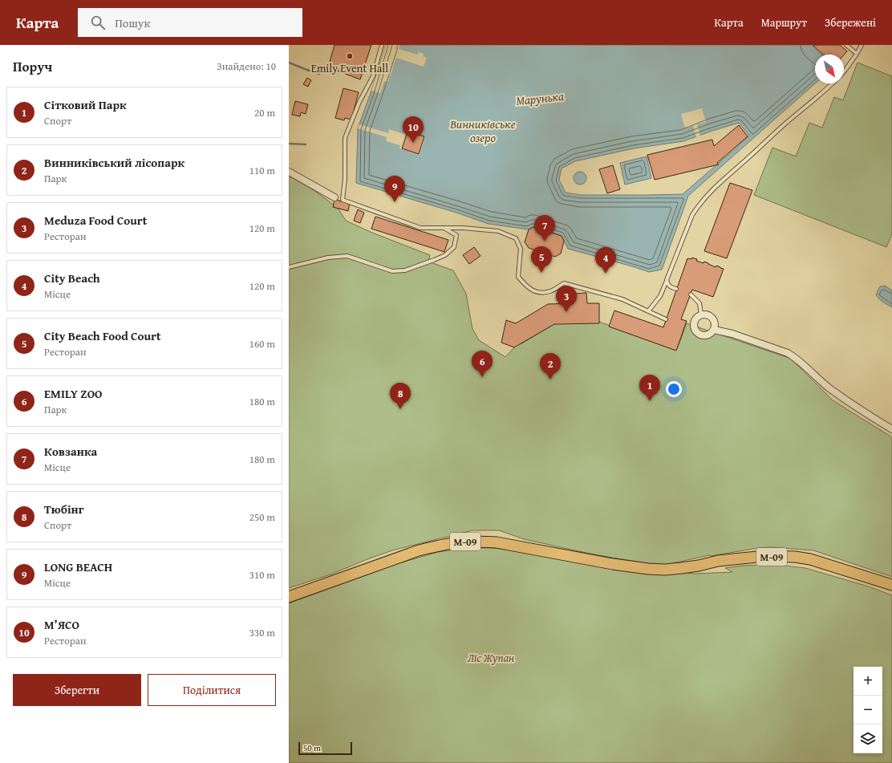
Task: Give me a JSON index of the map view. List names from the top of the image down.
{
  "streets": {
    "main road": ["М-09"]
  },
  "water": ["Марунька", "Винниківське озеро"],
  "parks": ["Ліс Жупан"],
  "places": ["Emily Event Hall"],
  "scale_bar": "50 m",
  "north": "bottom right",
  "page": {
    "header": "Карта",
    "search": "Пошук",
    "nav": ["Карта", "Маршрут", "Збережені"],
    "heading": ["Поруч", "Знайдено: 10"],
    "list": [
      {
        "mark": "1",
        "name": "Сітковий Парк",
        "note": "Спорт",
        "value": "20 m"
      },
      {
        "mark": "2",
        "name": "Винниківський лісопарк",
        "note": "Парк",
        "value": "110 m"
      },
      {
        "mark": "3",
        "name": "Meduza Food Court",
        "note": "Ресторан",
        "value": "120 m"
      },
      {
        "mark": "4",
        "name": "City Beach",
        "note": "Місце",
        "value": "120 m"
      },
      {
        "mark": "5",
        "name": "City Beach Food Court",
        "note": "Ресторан",
        "value": "160 m"
      },
      {
        "mark": "6",
        "name": "EMILY ZOO",
        "note": "Парк",
        "value": "180 m"
      },
      {
        "mark": "7",
        "name": "Ковзанка",
        "note": "Місце",
        "value": "180 m"
      },
      {
        "mark": "8",
        "name": "Тюбінг",
        "note": "Спорт",
        "value": "250 m"
      },
      {
        "mark": "9",
        "name": "LONG BEACH",
        "note": "Місце",
        "value": "310 m"
      },
      {
        "mark": "10",
        "name": "М’ЯСО",
        "note": "Ресторан",
        "value": "330 m"
      }
    ],
    "pins": [
      "10",
      "9",
      "7",
      "5",
      "4",
      "3",
      "6",
      "2",
      "1",
      "8"
    ],
    "buttons": ["Зберегти", "Поділитися"],
    "map_buttons": ["+", "−"],
    "scale": "50 m"
  }
}
